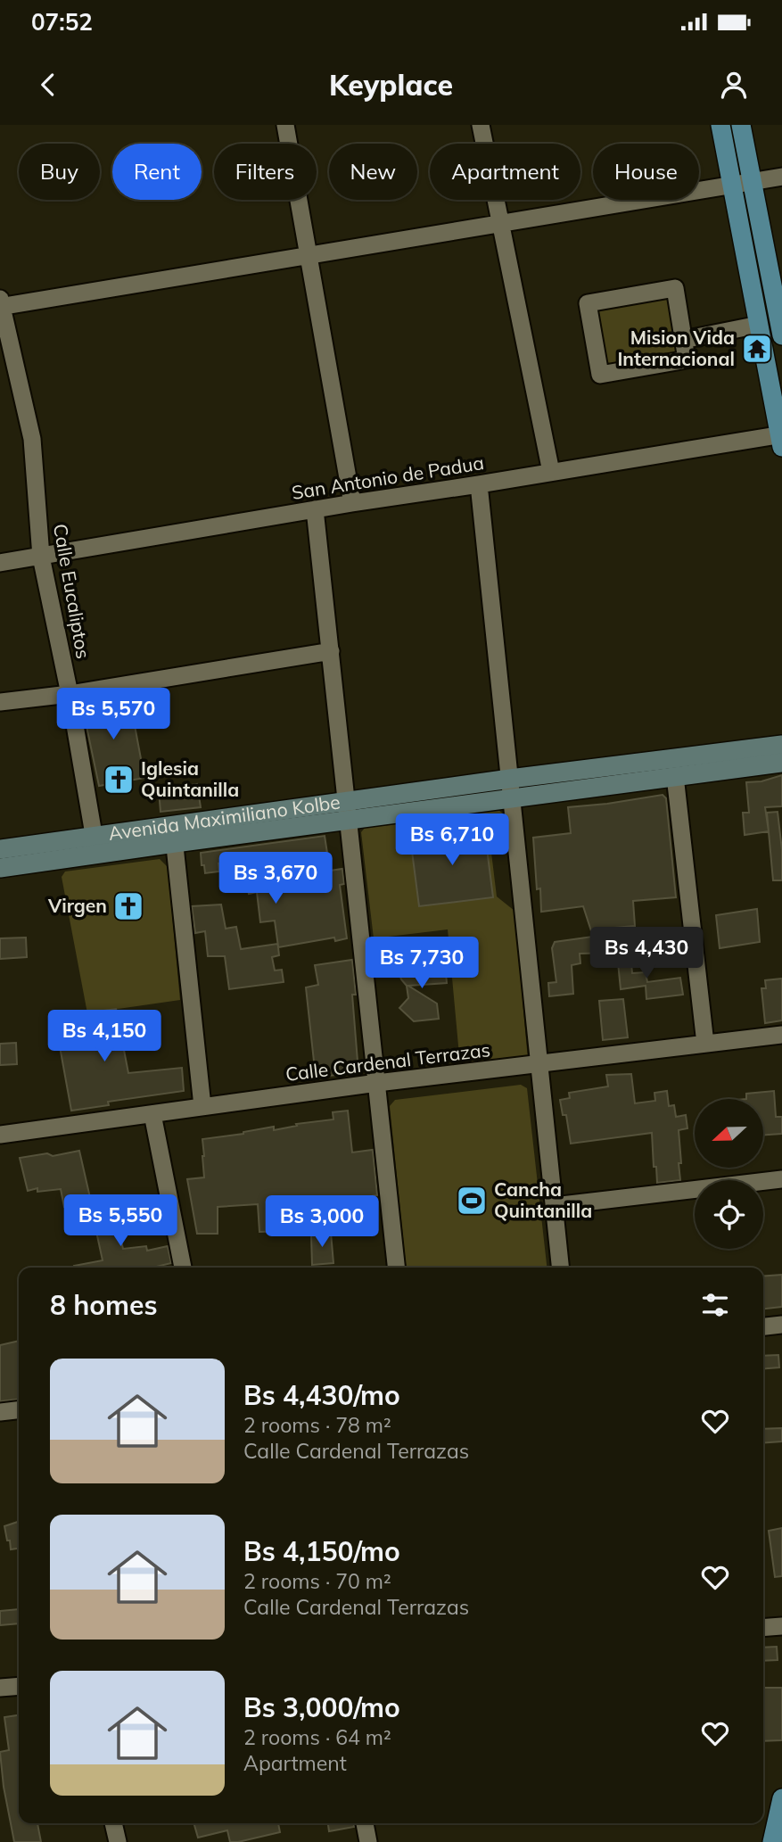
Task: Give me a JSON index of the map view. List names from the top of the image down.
{
  "streets": {
    "main road": ["Avenida Maximiliano Kolbe"],
    "street": ["San Antonio de Padua", "Calle Eucaliptos", "Calle Cardenal Terrazas"]
  },
  "crossings": [
    ["San Antonio de Padua", "Calle Eucaliptos"],
    ["Calle Eucaliptos", "Avenida Maximiliano Kolbe"]
  ],
  "places": {
    "temple": ["Mision Vida Internacional"],
    "church": ["Iglesia Quintanilla", "Virgen"],
    "sports": ["Cancha Quintanilla"]
  },
  "north": "left",
  "page": {
    "status": "07:52",
    "header": "Keyplace",
    "chip": [
      "Buy",
      "Rent",
      "Filters",
      "New",
      "Apartment",
      "House"
    ],
    "price": [
      "Bs 5,570",
      "Bs 6,710",
      "Bs 3,670",
      "Bs 4,430",
      "Bs 7,730",
      "Bs 4,150",
      "Bs 5,550",
      "Bs 3,000"
    ],
    "heading": "8 homes",
    "list": [
      {
        "name": "Bs 4,430/mo",
        "note": "2 rooms · 78 m² · Calle Cardenal Terrazas"
      },
      {
        "name": "Bs 4,150/mo",
        "note": "2 rooms · 70 m² · Calle Cardenal Terrazas"
      },
      {
        "name": "Bs 3,000/mo",
        "note": "2 rooms · 64 m² · Apartment"
      }
    ]
  }
}
